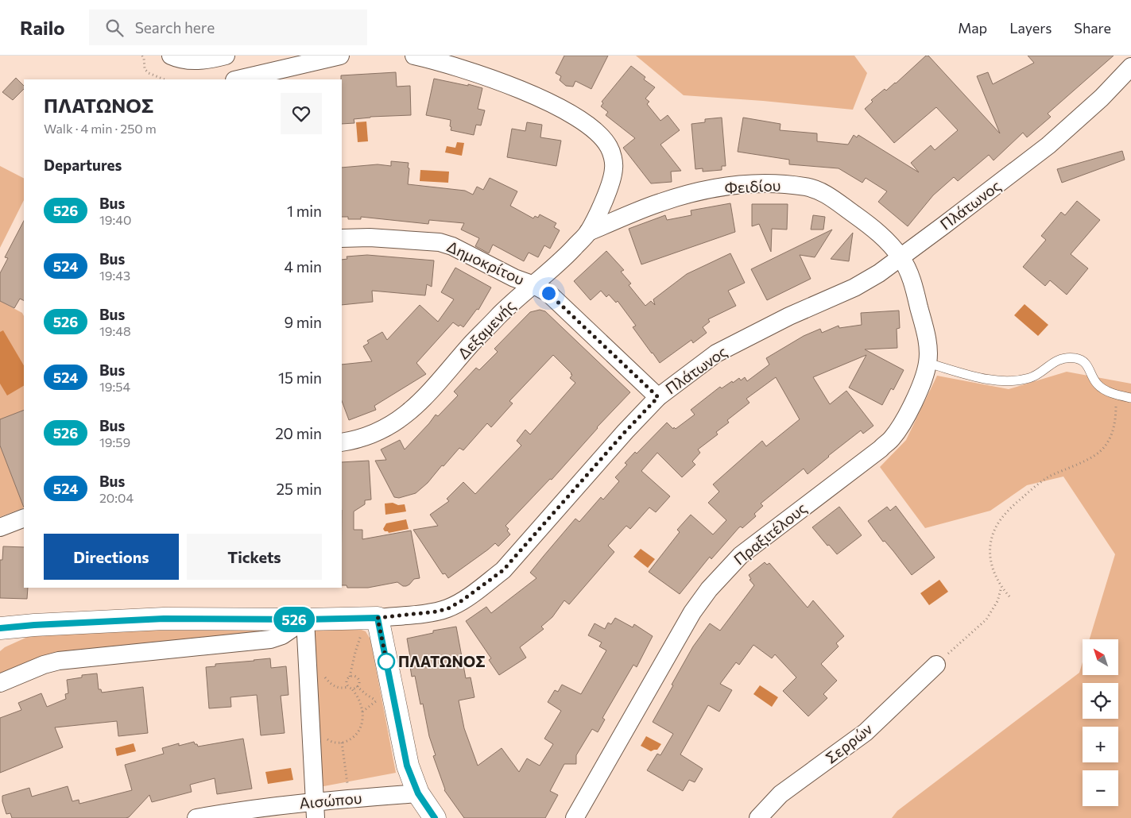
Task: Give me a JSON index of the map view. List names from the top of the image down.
{
  "streets": {
    "street": [
      "Φειδίου",
      "Πλάτωνος",
      "Δημοκρίτου",
      "Δεξαμενής",
      "Πραξιτέλους",
      "Σερρών",
      "Αισώπου"
    ]
  },
  "crossings": [
    ["Φειδίου", "Πλάτωνος"],
    ["Φειδίου", "Δεξαμενής"],
    ["Φειδίου", "Πραξιτέλους"],
    ["Πλάτωνος", "Δημοκρίτου"],
    ["Πλάτωνος", "Πραξιτέλους"],
    ["Δημοκρίτου", "Δεξαμενής"]
  ],
  "places": ["ΠΛΑΤΩΝΟΣ"],
  "lines": ["bus line 526"],
  "north": "top left",
  "page": {
    "header": "Railo",
    "search": "Search here",
    "nav": ["Map", "Layers", "Share"],
    "on_map": "526",
    "heading": [
      ["ΠΛΑΤΩΝΟΣ", "Walk · 4 min · 250 m"],
      "Departures"
    ],
    "list": [
      {
        "mark": "526",
        "name": "Bus",
        "note": "19:40",
        "value": "1 min"
      },
      {
        "mark": "524",
        "name": "Bus",
        "note": "19:43",
        "value": "4 min"
      },
      {
        "mark": "526",
        "name": "Bus",
        "note": "19:48",
        "value": "9 min"
      },
      {
        "mark": "524",
        "name": "Bus",
        "note": "19:54",
        "value": "15 min"
      },
      {
        "mark": "526",
        "name": "Bus",
        "note": "19:59",
        "value": "20 min"
      },
      {
        "mark": "524",
        "name": "Bus",
        "note": "20:04",
        "value": "25 min"
      }
    ],
    "buttons": ["Directions", "Tickets"],
    "map_buttons": ["+", "−"]
  }
}
